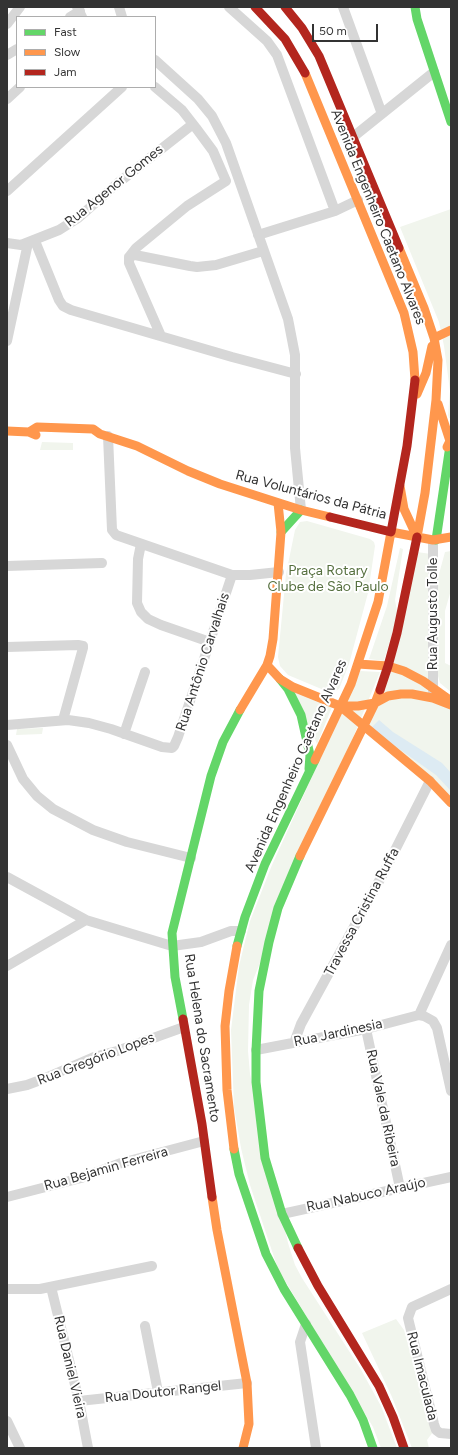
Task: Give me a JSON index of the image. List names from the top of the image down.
{
  "streets": {
    "main road": [
      "Avenida Engenheiro Caetano Alvares",
      "Rua Voluntários da Pátria",
      "Rua Augusto Tolle",
      "Rua Helena do Sacramento"
    ],
    "street": [
      "Rua Agenor Gomes",
      "Rua Antônio Carvalhais",
      "Travessa Cristina Ruffa",
      "Rua Jardinesia",
      "Rua Gregório Lopes",
      "Rua Vale da Ribeira",
      "Rua Bejamin Ferreira",
      "Rua Nabuco Araújo",
      "Rua Daniel Vieira",
      "Rua Imaculada",
      "Rua Doutor Rangel"
    ]
  },
  "crossings": [
    ["Avenida Engenheiro Caetano Alvares", "Rua Voluntários da Pátria"],
    ["Avenida Engenheiro Caetano Alvares", "Rua Augusto Tolle"],
    ["Rua Voluntários da Pátria", "Rua Augusto Tolle"],
    ["Rua Voluntários da Pátria", "Rua Helena do Sacramento"],
    ["Travessa Cristina Ruffa", "Rua Jardinesia"],
    ["Rua Jardinesia", "Rua Vale da Ribeira"],
    ["Rua Helena do Sacramento", "Rua Gregório Lopes"],
    ["Rua Helena do Sacramento", "Rua Bejamin Ferreira"],
    ["Rua Helena do Sacramento", "Rua Doutor Rangel"],
    ["Rua Vale da Ribeira", "Rua Nabuco Araújo"],
    ["Rua Daniel Vieira", "Rua Doutor Rangel"]
  ],
  "parks": ["Praça Rotary Clube de São Paulo"],
  "legend": ["Fast", "Slow", "Jam"],
  "scale_bar": "50 m"
}
